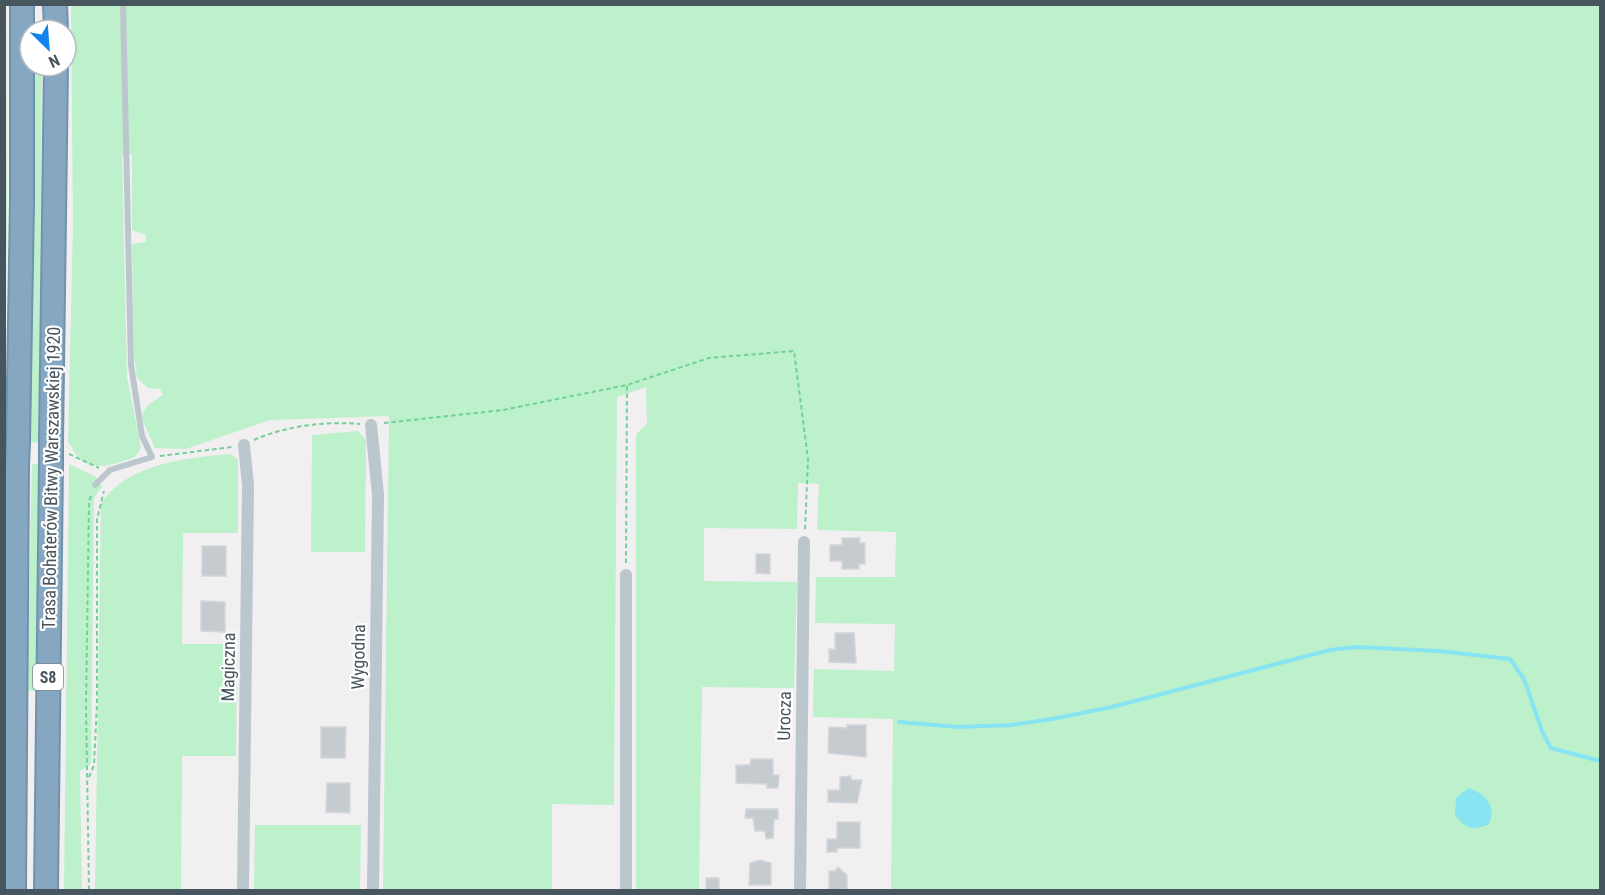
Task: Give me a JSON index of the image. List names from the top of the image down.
{
  "streets": {
    "highway": ["Trasa Bohaterów Bitwy Warszawskiej 1920", "S8"],
    "street": ["Wygodna", "Magiczna", "Urocza"]
  },
  "north": "bottom right"
}
